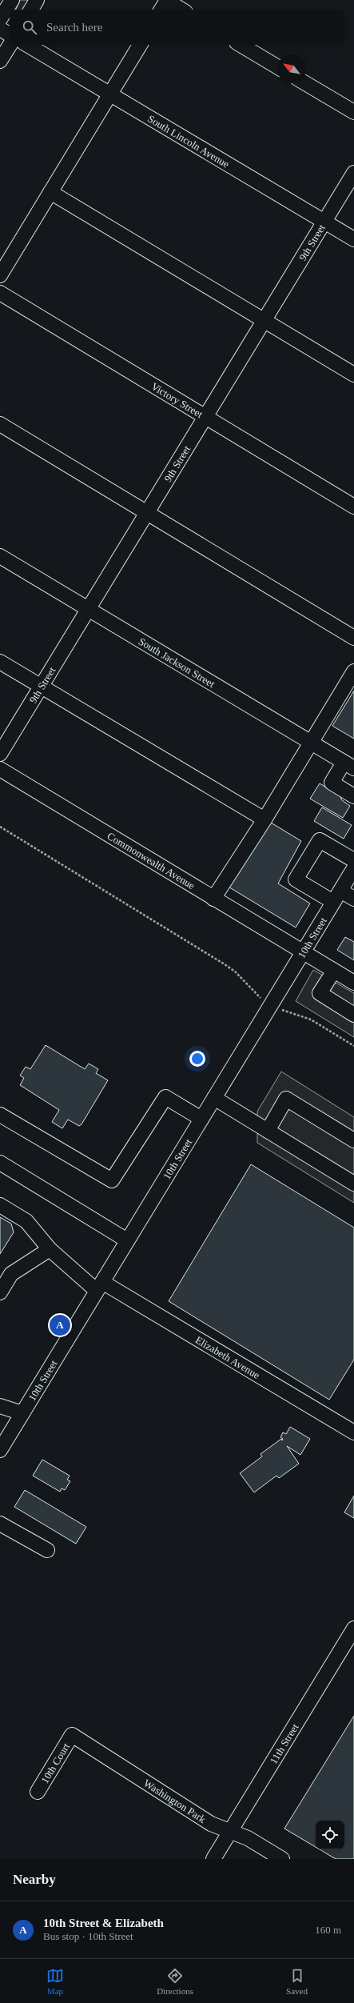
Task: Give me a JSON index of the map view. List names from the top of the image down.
{
  "streets": {
    "street": [
      "South Lincoln Avenue",
      "9th Street",
      "Victory Street",
      "South Jackson Street",
      "Commonwealth Avenue",
      "10th Street",
      "Elizabeth Avenue",
      "11th Street",
      "10th Court",
      "Washington Park"
    ]
  },
  "crossings": [
    ["South Lincoln Avenue", "9th Street"],
    ["9th Street", "Victory Street"],
    ["9th Street", "South Jackson Street"],
    ["Commonwealth Avenue", "10th Street"],
    ["10th Street", "Elizabeth Avenue"],
    ["11th Street", "Washington Park"],
    ["10th Court", "Washington Park"]
  ],
  "north": "top left",
  "page": {
    "search": "Search here",
    "pins": "A",
    "heading": "Nearby",
    "list": [
      {
        "mark": "A",
        "name": "10th Street & Elizabeth",
        "note": "Bus stop · 10th Street",
        "value": "160 m"
      }
    ],
    "nav": ["Map", "Directions", "Saved"]
  }
}
